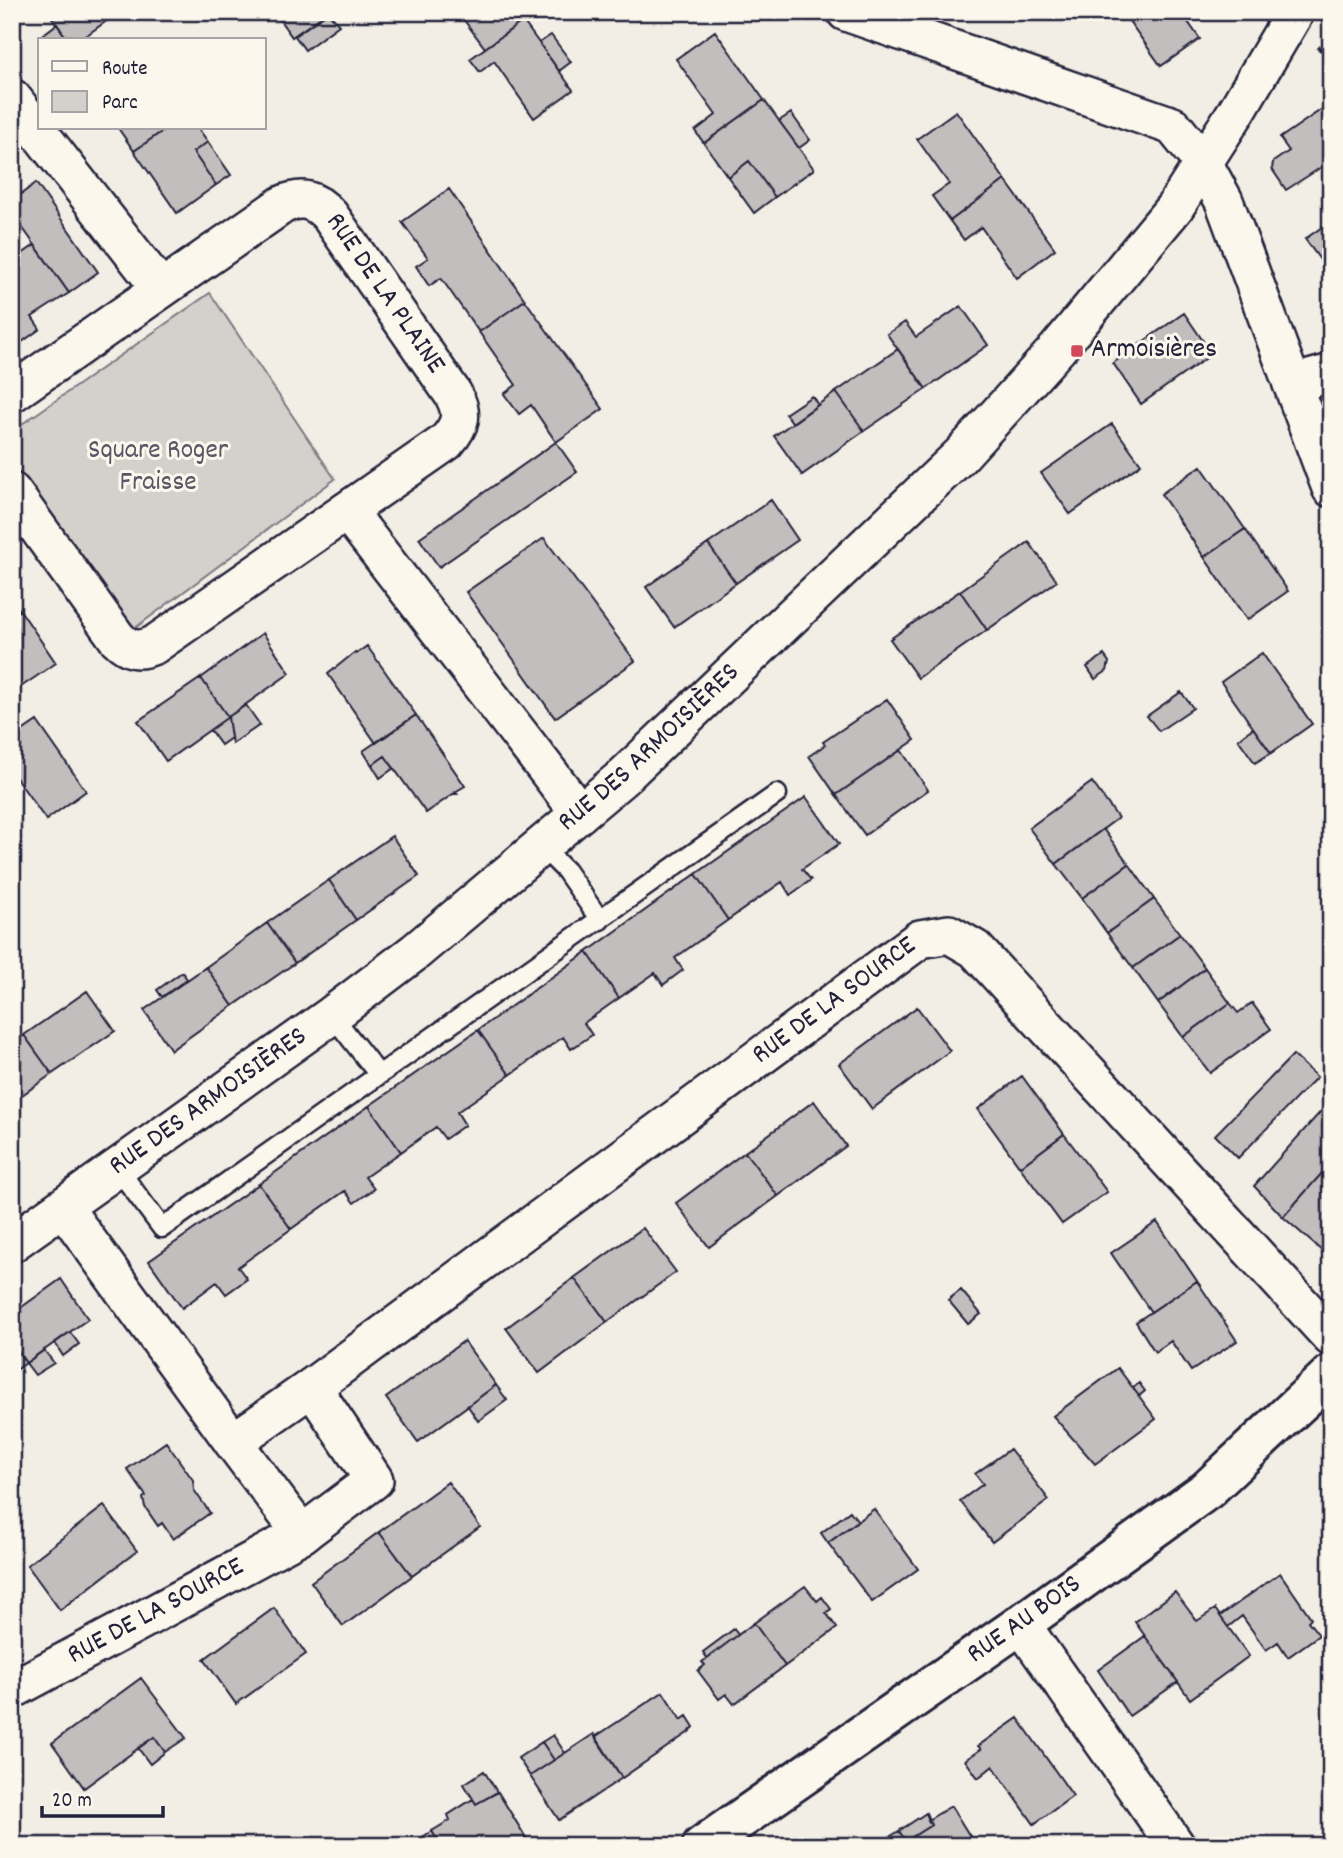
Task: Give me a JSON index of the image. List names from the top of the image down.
{
  "streets": {
    "main road": ["RUE AU BOIS"],
    "street": ["RUE DE LA PLAINE", "RUE DES ARMOISIÈRES", "RUE DE LA SOURCE"]
  },
  "parks": ["Square Roger Fraisse"],
  "places": {
    "transit": ["Armoisières"]
  },
  "legend": ["Route", "Parc"],
  "scale_bar": "20 m"
}
